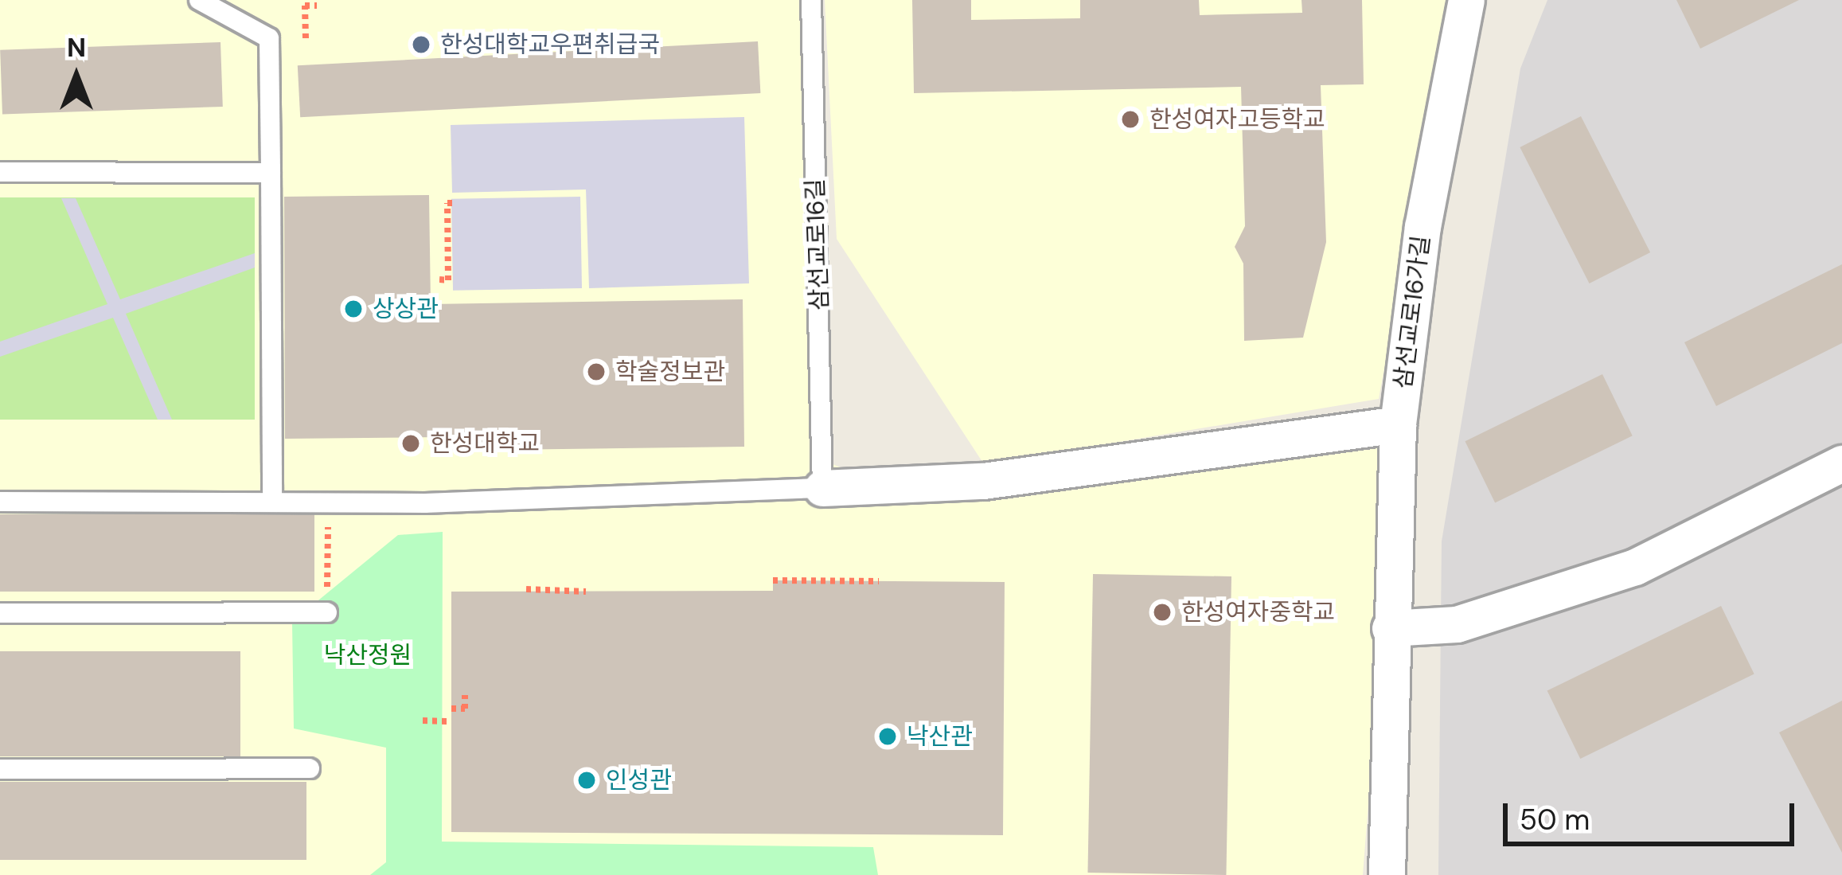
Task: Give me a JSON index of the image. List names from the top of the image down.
{
  "streets": {
    "street": ["삼선교로16가길"],
    "lane": ["삼선교로16길"]
  },
  "parks": ["낙산정원"],
  "places": [
    "한성대학교우편취급국",
    "한성여자고등학교",
    "상상관",
    "학술정보관",
    "한성대학교",
    "한성여자중학교",
    "낙산관",
    "인성관"
  ],
  "scale_bar": "50 m",
  "north": "top"
}
